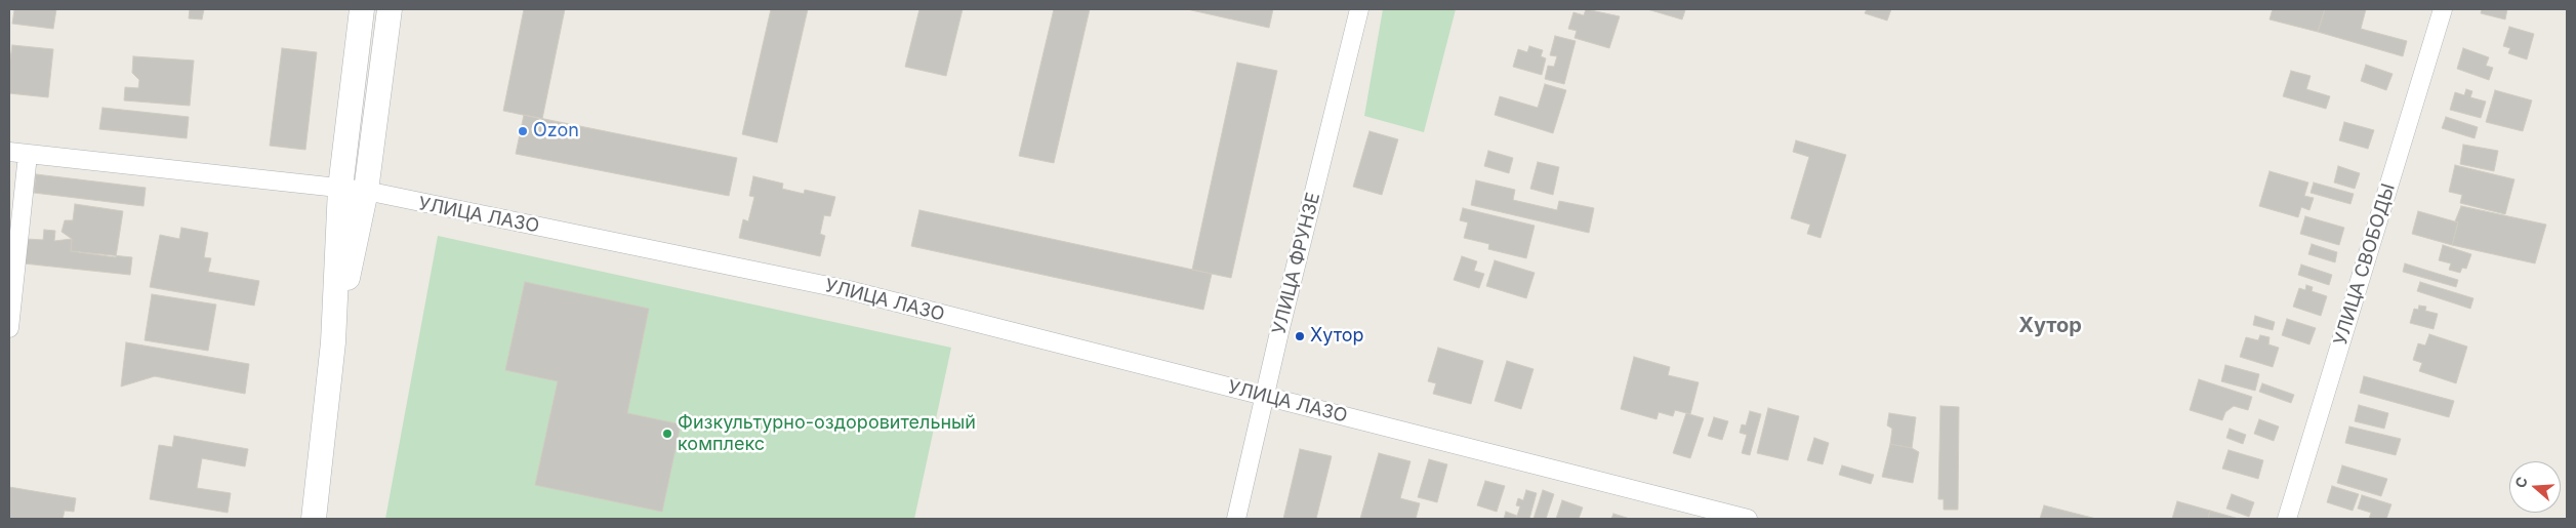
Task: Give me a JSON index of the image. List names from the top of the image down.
{
  "streets": {
    "street": ["УЛИЦА ЛАЗО", "УЛИЦА ФРУНЗЕ", "УЛИЦА СВОБОДЫ"]
  },
  "crossings": [
    ["УЛИЦА ЛАЗО", "УЛИЦА ФРУНЗЕ"]
  ],
  "districts": ["Хутор"],
  "places": ["Ozon", "Хутор", "Физкультурно-оздоровительный комплекс"],
  "north": "left"
}
